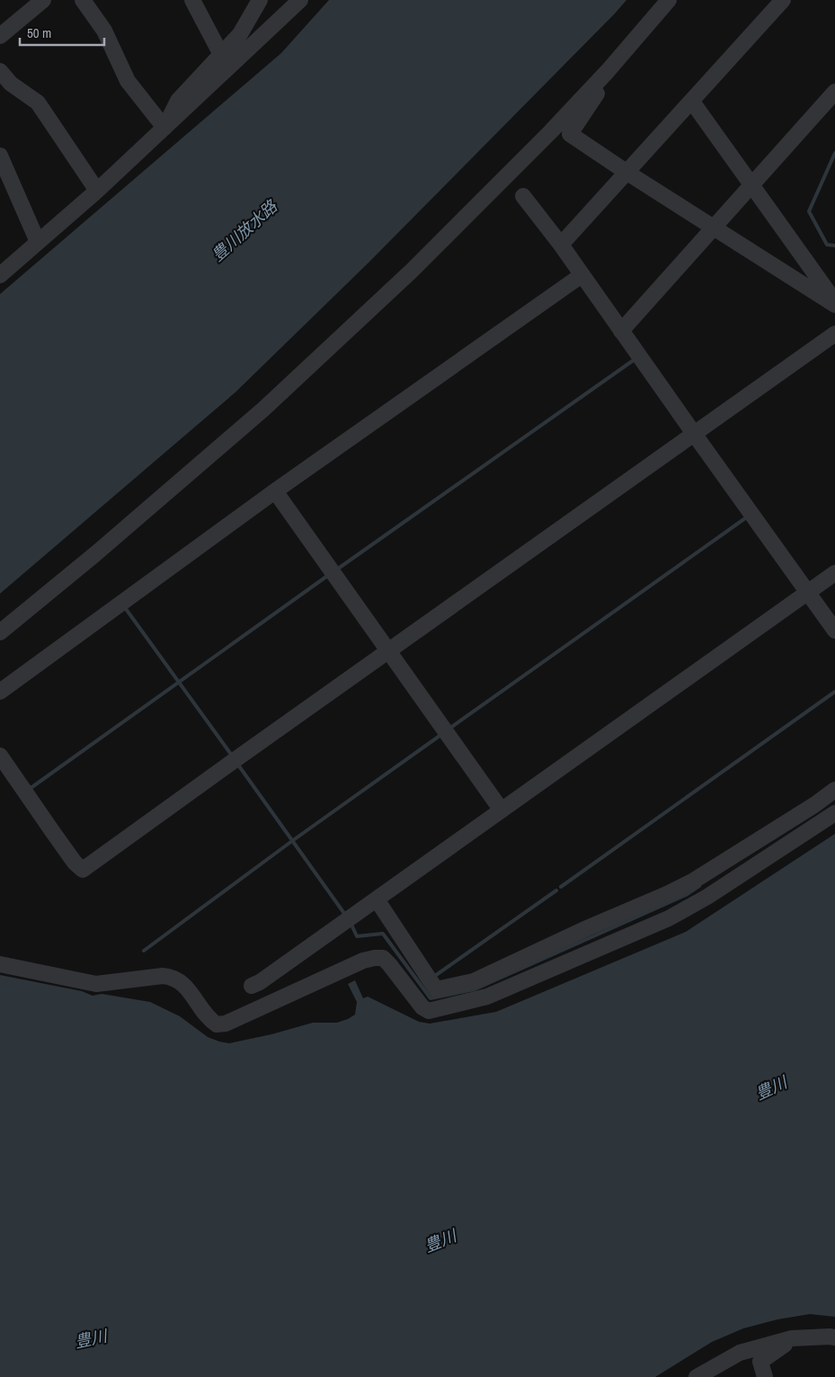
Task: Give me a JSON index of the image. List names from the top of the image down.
{
  "water": ["豊川放水路", "豊川"],
  "scale_bar": "50 m"
}
